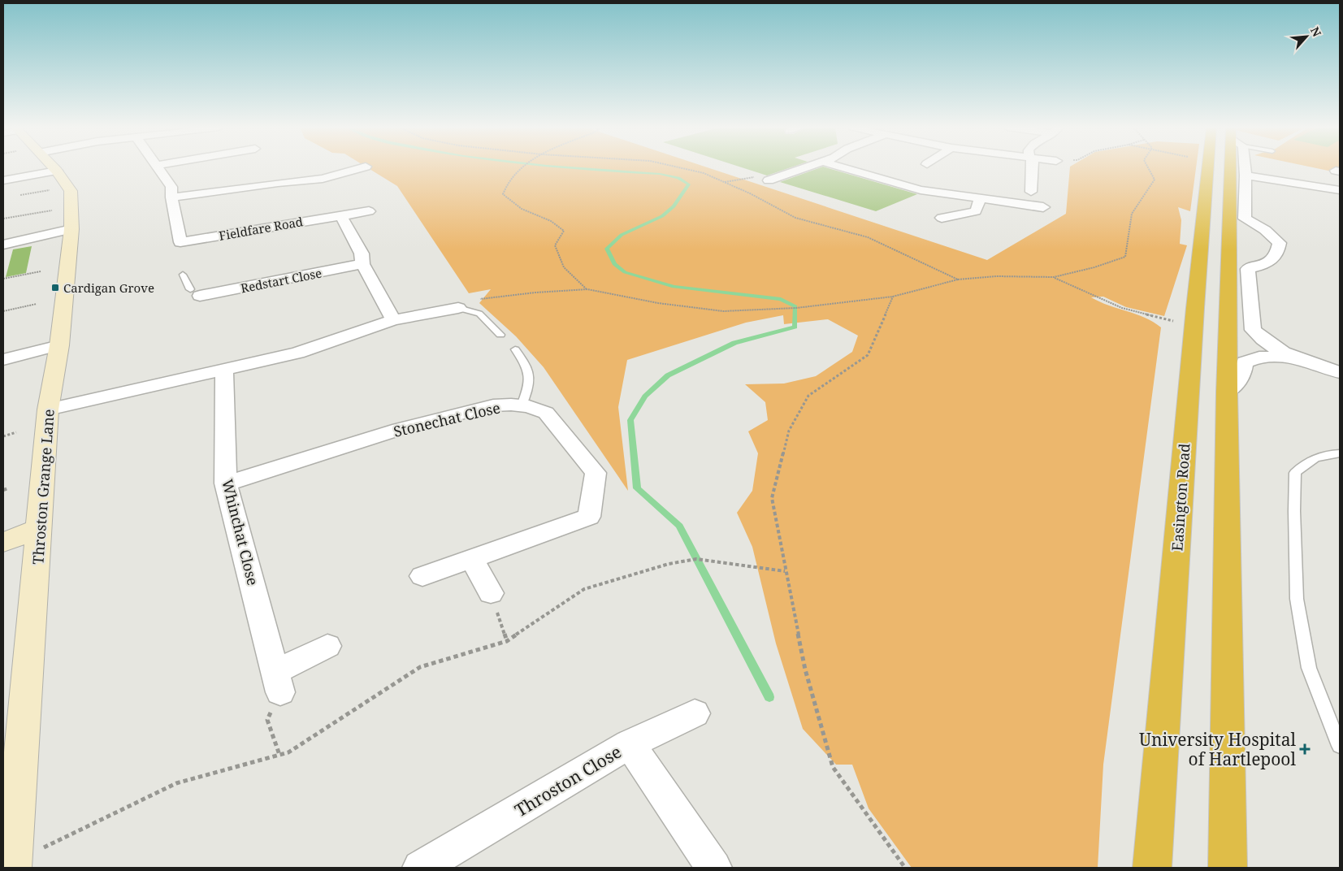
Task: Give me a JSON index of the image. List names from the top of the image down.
{
  "streets": {
    "highway": ["Easington Road"],
    "street": [
      "Fieldfare Road",
      "Redstart Close",
      "Stonechat Close",
      "Throston Grange Lane",
      "Whinchat Close",
      "Throston Close"
    ]
  },
  "crossings": [
    ["Stonechat Close", "Whinchat Close"]
  ],
  "places": {
    "transit": ["Cardigan Grove"],
    "health": ["University Hospital of Hartlepool"]
  },
  "north": "top right"
}
